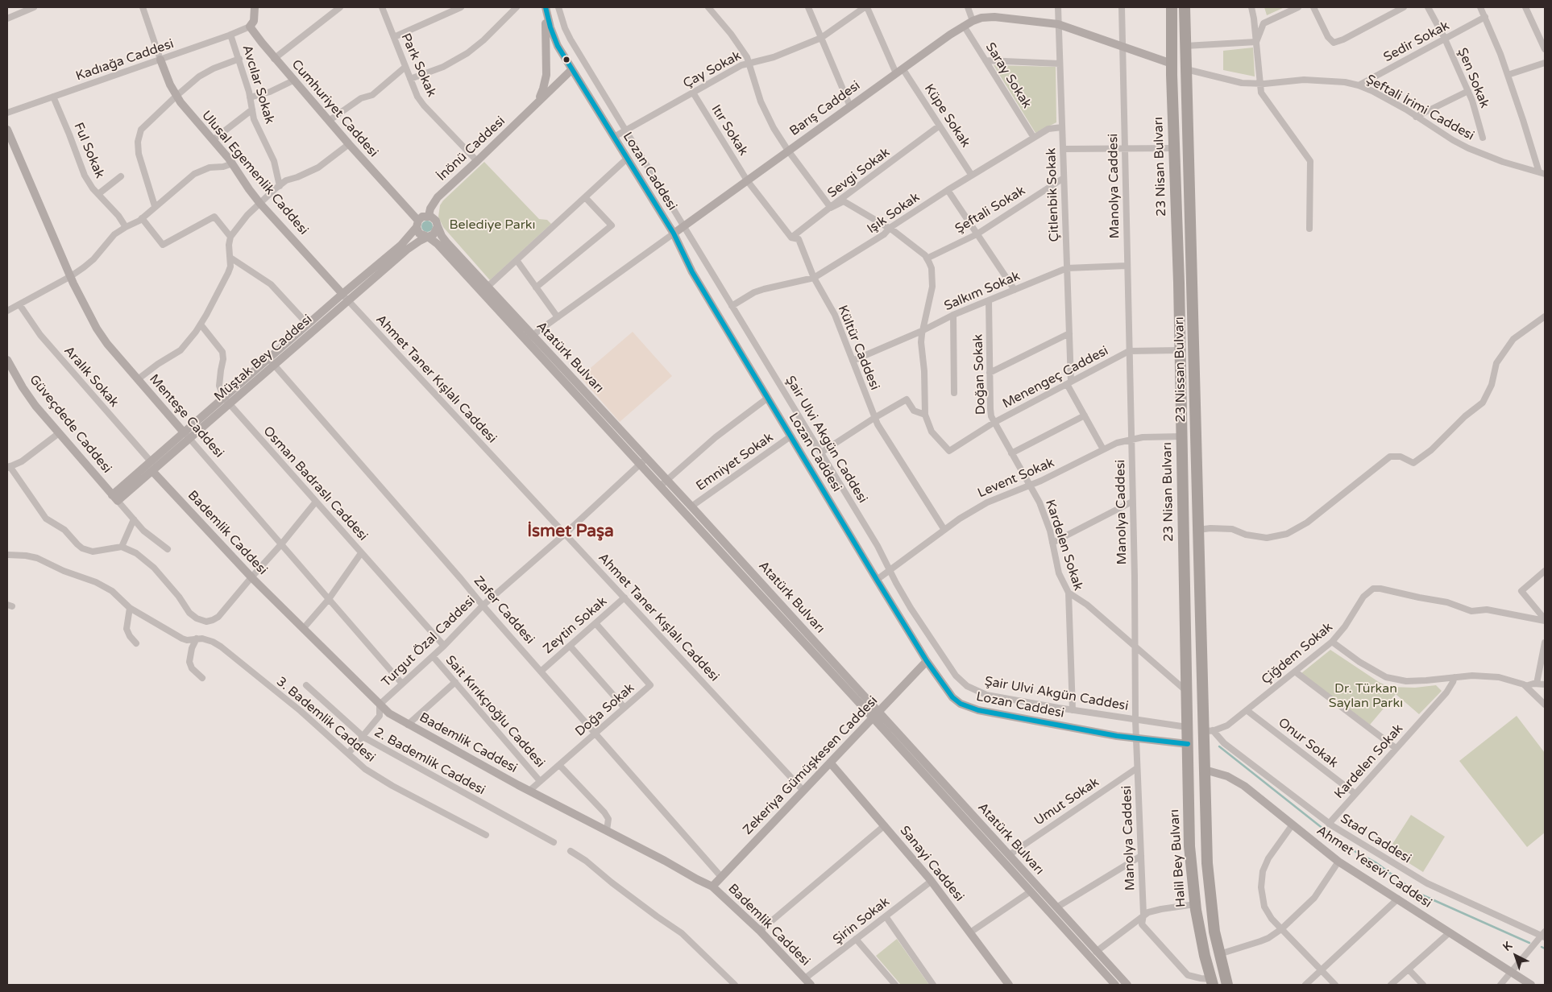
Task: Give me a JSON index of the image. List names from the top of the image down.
{
  "streets": {
    "highway": ["23 Nisan Bulvarı", "23 Nissan Bulvarı", "Halil Bey Bulvarı"],
    "street": [
      "Sedir Sokak",
      "Kadıağa Caddesi",
      "Park Sokak",
      "Çay Sokak",
      "Saray Sokak",
      "Şen Sokak",
      "Avcılar Sokak",
      "Şeftali İrimi Caddesi",
      "Cumhuriyet Caddesi",
      "Barış Caddesi",
      "Küpe Sokak",
      "Itır Sokak",
      "İnönü Caddesi",
      "Ful Sokak",
      "Lozan Caddesi",
      "Ulusal Egemenlik Caddesi",
      "Sevgi Sokak",
      "Manolya Caddesi",
      "Çitlenbik Sokak",
      "Şeftali Sokak",
      "Işık Sokak",
      "Salkım Sokak",
      "Kültür Caddesi",
      "Atatürk Bulvarı",
      "Müştak Bey Caddesi",
      "Doğan Sokak",
      "Aralık Sokak",
      "Menengeç Caddesi",
      "Ahmet Taner Kışlalı Caddesi",
      "Menteşe Caddesi",
      "Güveçdede Caddesi",
      "Şair Ulvi Akgün Caddesi",
      "Emniyet Sokak",
      "Levent Sokak",
      "Osman Badraslı Caddesi",
      "Bademlik Caddesi",
      "Kardelen Sokak",
      "Zafer Caddesi",
      "Zeytin Sokak",
      "Turgut Özal Caddesi",
      "Çiğdem Sokak",
      "Doğa Sokak",
      "Sait Kırıkçıoğlu Caddesi",
      "3. Bademlik Caddesi",
      "Onur Sokak",
      "2. Bademlik Caddesi",
      "Zekeriya Gümüşkesen Caddesi",
      "Umut Sokak",
      "Stad Caddesi",
      "Sanayi Caddesi",
      "Ahmet Yesevi Caddesi",
      "Şirin Sokak"
    ]
  },
  "crossings": [
    ["Sedir Sokak", "Şen Sokak"],
    ["Sedir Sokak", "Şeftali İrimi Caddesi"],
    ["Kadıağa Caddesi", "Avcılar Sokak"],
    ["Kadıağa Caddesi", "Cumhuriyet Caddesi"],
    ["Kadıağa Caddesi", "Ful Sokak"],
    ["Kadıağa Caddesi", "Ulusal Egemenlik Caddesi"],
    ["Park Sokak", "İnönü Caddesi"],
    ["Çay Sokak", "Küpe Sokak"],
    ["Çay Sokak", "Itır Sokak"],
    ["Çay Sokak", "Lozan Caddesi"],
    ["Çay Sokak", "Şair Ulvi Akgün Caddesi"],
    ["Saray Sokak", "Barış Caddesi"],
    ["Saray Sokak", "Işık Sokak"],
    ["Şeftali İrimi Caddesi", "23 Nissan Bulvarı"],
    ["Cumhuriyet Caddesi", "İnönü Caddesi"],
    ["Cumhuriyet Caddesi", "Atatürk Bulvarı"],
    ["Cumhuriyet Caddesi", "Müştak Bey Caddesi"],
    ["Barış Caddesi", "Küpe Sokak"],
    ["Barış Caddesi", "Itır Sokak"],
    ["Barış Caddesi", "23 Nisan Bulvarı"],
    ["Barış Caddesi", "Lozan Caddesi"],
    ["Barış Caddesi", "Manolya Caddesi"],
    ["Barış Caddesi", "Çitlenbik Sokak"],
    ["Barış Caddesi", "Kültür Caddesi"],
    ["Barış Caddesi", "Atatürk Bulvarı"],
    ["Barış Caddesi", "Şair Ulvi Akgün Caddesi"],
    ["Küpe Sokak", "Sevgi Sokak"],
    ["Küpe Sokak", "Işık Sokak"],
    ["Itır Sokak", "Kültür Caddesi"],
    ["İnönü Caddesi", "Lozan Caddesi"],
    ["İnönü Caddesi", "Atatürk Bulvarı"],
    ["İnönü Caddesi", "Müştak Bey Caddesi"],
    ["23 Nisan Bulvarı", "Menengeç Caddesi"],
    ["23 Nisan Bulvarı", "Şair Ulvi Akgün Caddesi"],
    ["23 Nisan Bulvarı", "Levent Sokak"],
    ["23 Nisan Bulvarı", "Halil Bey Bulvarı"],
    ["Lozan Caddesi", "Manolya Caddesi"],
    ["Lozan Caddesi", "Emniyet Sokak"],
    ["Lozan Caddesi", "Levent Sokak"],
    ["Lozan Caddesi", "Zekeriya Gümüşkesen Caddesi"],
    ["Lozan Caddesi", "Halil Bey Bulvarı"],
    ["Ulusal Egemenlik Caddesi", "Müştak Bey Caddesi"],
    ["Ulusal Egemenlik Caddesi", "Ahmet Taner Kışlalı Caddesi"],
    ["Sevgi Sokak", "Kültür Caddesi"],
    ["Manolya Caddesi", "Salkım Sokak"],
    ["Manolya Caddesi", "Menengeç Caddesi"],
    ["Manolya Caddesi", "Şair Ulvi Akgün Caddesi"],
    ["Manolya Caddesi", "Levent Sokak"],
    ["Manolya Caddesi", "Umut Sokak"],
    ["Manolya Caddesi", "Halil Bey Bulvarı"],
    ["Çitlenbik Sokak", "Şeftali Sokak"],
    ["Çitlenbik Sokak", "Işık Sokak"],
    ["Çitlenbik Sokak", "Salkım Sokak"],
    ["Çitlenbik Sokak", "Menengeç Caddesi"],
    ["Işık Sokak", "Kültür Caddesi"],
    ["Işık Sokak", "Şair Ulvi Akgün Caddesi"],
    ["Salkım Sokak", "Kültür Caddesi"],
    ["Salkım Sokak", "Doğan Sokak"],
    ["Kültür Caddesi", "Levent Sokak"],
    ["Atatürk Bulvarı", "Müştak Bey Caddesi"],
    ["Atatürk Bulvarı", "Emniyet Sokak"],
    ["Atatürk Bulvarı", "Turgut Özal Caddesi"],
    ["Atatürk Bulvarı", "Zekeriya Gümüşkesen Caddesi"],
    ["Atatürk Bulvarı", "Umut Sokak"],
    ["Müştak Bey Caddesi", "Aralık Sokak"],
    ["Müştak Bey Caddesi", "Ahmet Taner Kışlalı Caddesi"],
    ["Müştak Bey Caddesi", "Menteşe Caddesi"],
    ["Müştak Bey Caddesi", "Güveçdede Caddesi"],
    ["Müştak Bey Caddesi", "Osman Badraslı Caddesi"],
    ["Müştak Bey Caddesi", "Bademlik Caddesi"],
    ["Müştak Bey Caddesi", "Zafer Caddesi"],
    ["23 Nissan Bulvarı", "Çiğdem Sokak"],
    ["23 Nissan Bulvarı", "Stad Caddesi"],
    ["Doğan Sokak", "Menengeç Caddesi"],
    ["Doğan Sokak", "Levent Sokak"],
    ["Doğan Sokak", "Kardelen Sokak"],
    ["Ahmet Taner Kışlalı Caddesi", "Zeytin Sokak"],
    ["Ahmet Taner Kışlalı Caddesi", "Turgut Özal Caddesi"],
    ["Ahmet Taner Kışlalı Caddesi", "Zekeriya Gümüşkesen Caddesi"],
    ["Menteşe Caddesi", "Turgut Özal Caddesi"],
    ["Şair Ulvi Akgün Caddesi", "Levent Sokak"],
    ["Şair Ulvi Akgün Caddesi", "Kardelen Sokak"],
    ["Şair Ulvi Akgün Caddesi", "Halil Bey Bulvarı"],
    ["Levent Sokak", "Kardelen Sokak"],
    ["Osman Badraslı Caddesi", "Turgut Özal Caddesi"],
    ["Bademlik Caddesi", "Turgut Özal Caddesi"],
    ["Bademlik Caddesi", "Doğa Sokak"],
    ["Bademlik Caddesi", "Sait Kırıkçıoğlu Caddesi"],
    ["Bademlik Caddesi", "Zekeriya Gümüşkesen Caddesi"],
    ["Bademlik Caddesi", "Şirin Sokak"],
    ["Kardelen Sokak", "Onur Sokak"],
    ["Kardelen Sokak", "Stad Caddesi"],
    ["Zafer Caddesi", "Zeytin Sokak"],
    ["Zafer Caddesi", "Turgut Özal Caddesi"],
    ["Zafer Caddesi", "Doğa Sokak"],
    ["Zafer Caddesi", "Zekeriya Gümüşkesen Caddesi"],
    ["Zeytin Sokak", "Doğa Sokak"],
    ["Turgut Özal Caddesi", "Sait Kırıkçıoğlu Caddesi"],
    ["Turgut Özal Caddesi", "3. Bademlik Caddesi"],
    ["Turgut Özal Caddesi", "2. Bademlik Caddesi"],
    ["Çiğdem Sokak", "Onur Sokak"],
    ["Çiğdem Sokak", "Stad Caddesi"],
    ["Doğa Sokak", "Sait Kırıkçıoğlu Caddesi"],
    ["Zekeriya Gümüşkesen Caddesi", "Sanayi Caddesi"],
    ["Sanayi Caddesi", "Şirin Sokak"]
  ],
  "districts": ["İsmet Paşa"],
  "parks": ["Belediye Parkı", "Dr. Türkan Saylan Parkı"],
  "north": "top left"
}
